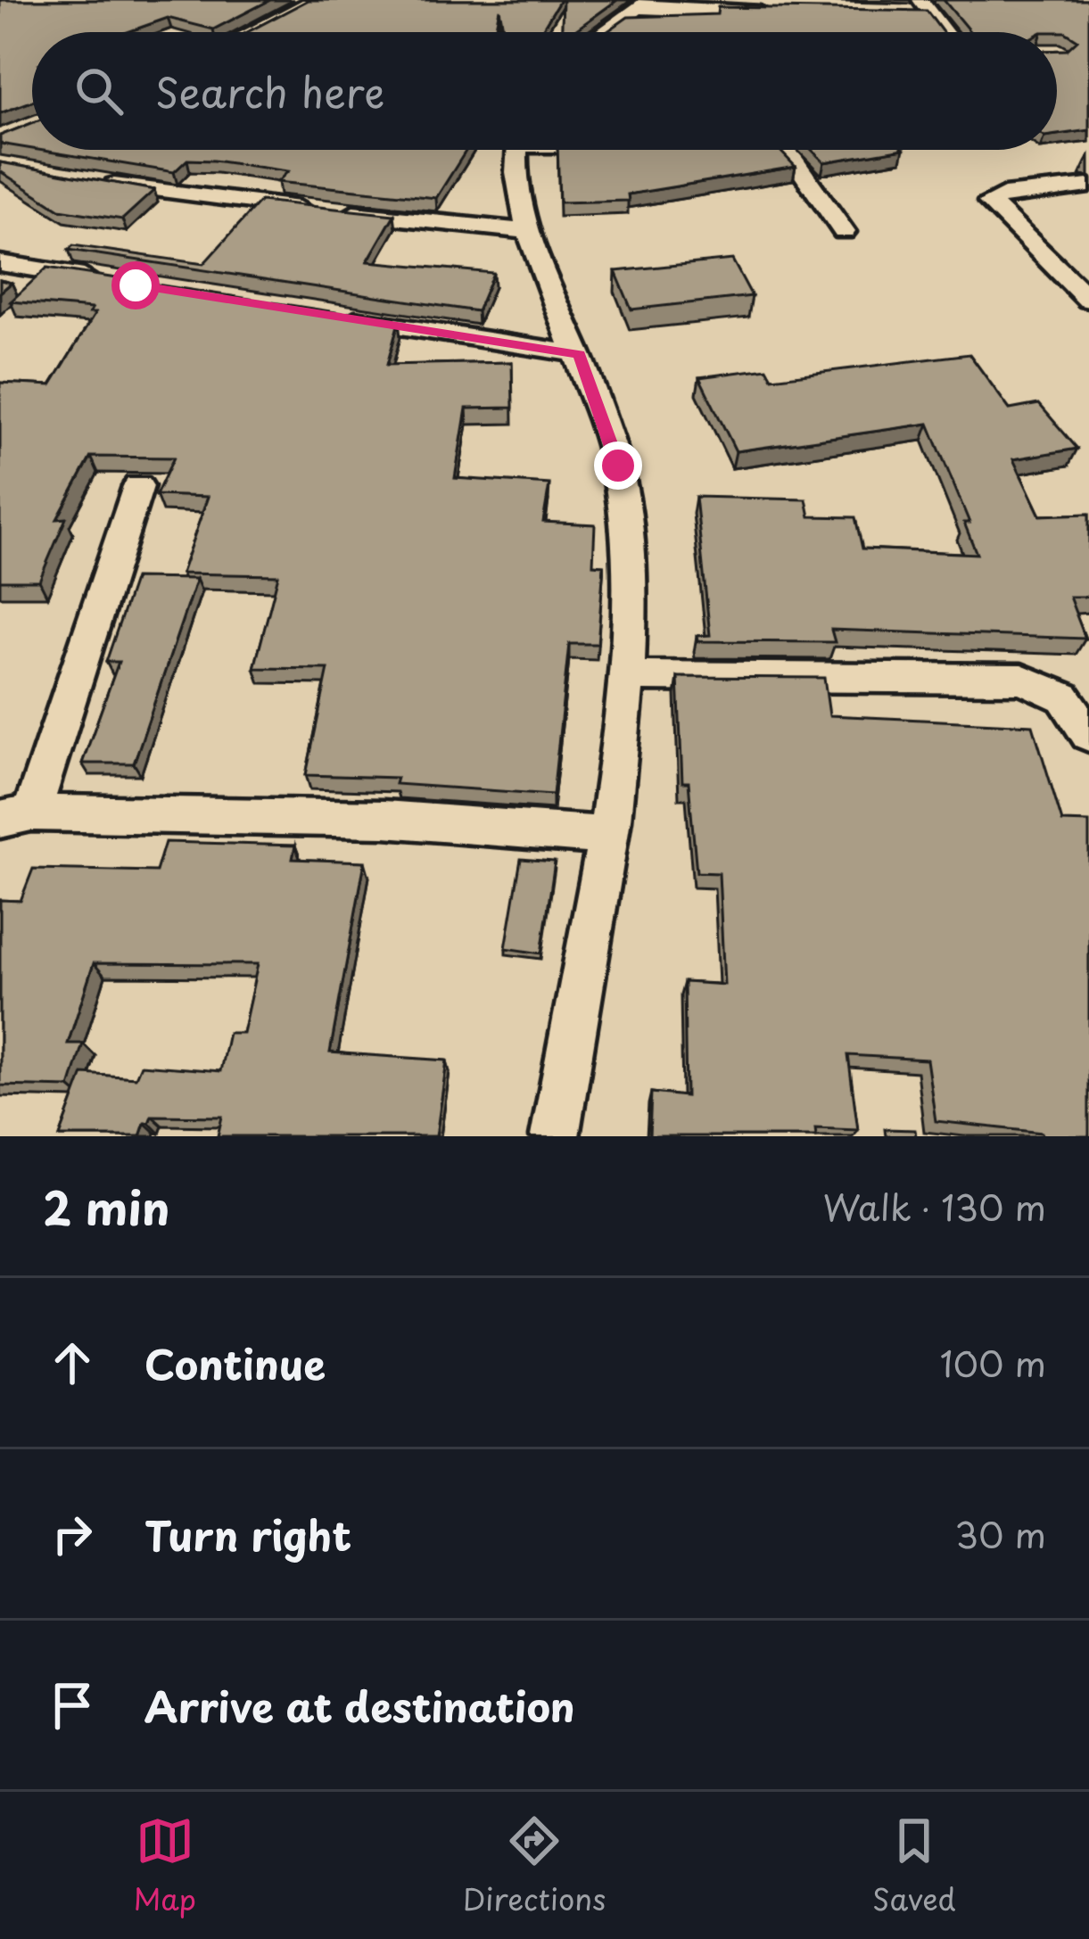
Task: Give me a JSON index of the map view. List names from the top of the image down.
{
  "page": {
    "search": "Search here",
    "heading": ["2 min", "Walk · 130 m"],
    "list": [
      ["Continue", "100 m"],
      ["Turn right", "30 m"],
      "Arrive at destination"
    ],
    "nav": ["Map", "Directions", "Saved"]
  }
}
